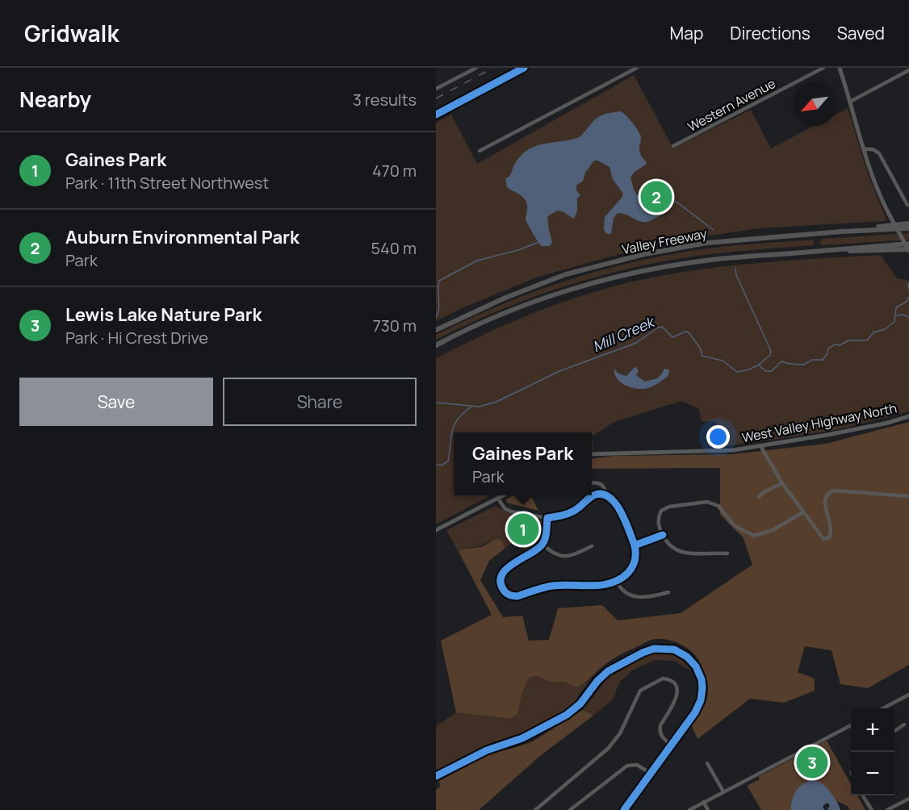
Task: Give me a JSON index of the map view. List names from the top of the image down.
{
  "streets": {
    "highway": ["Valley Freeway"],
    "main road": ["West Valley Highway North"],
    "street": ["Western Avenue"]
  },
  "water": ["Mill Creek"],
  "north": "bottom left",
  "page": {
    "header": "Gridwalk",
    "nav": ["Map", "Directions", "Saved"],
    "heading": ["Nearby", "3 results"],
    "list": [
      {
        "mark": "1",
        "name": "Gaines Park",
        "note": "Park · 11th Street Northwest",
        "value": "470 m"
      },
      {
        "mark": "2",
        "name": "Auburn Environmental Park",
        "note": "Park",
        "value": "540 m"
      },
      {
        "mark": "3",
        "name": "Lewis Lake Nature Park",
        "note": "Park · Hi Crest Drive",
        "value": "730 m"
      }
    ],
    "pins": ["2", "1", "3"],
    "buttons": ["Save", "Share"],
    "popup": ["Gaines Park", "Park"],
    "map_buttons": ["+", "−"]
  }
}
